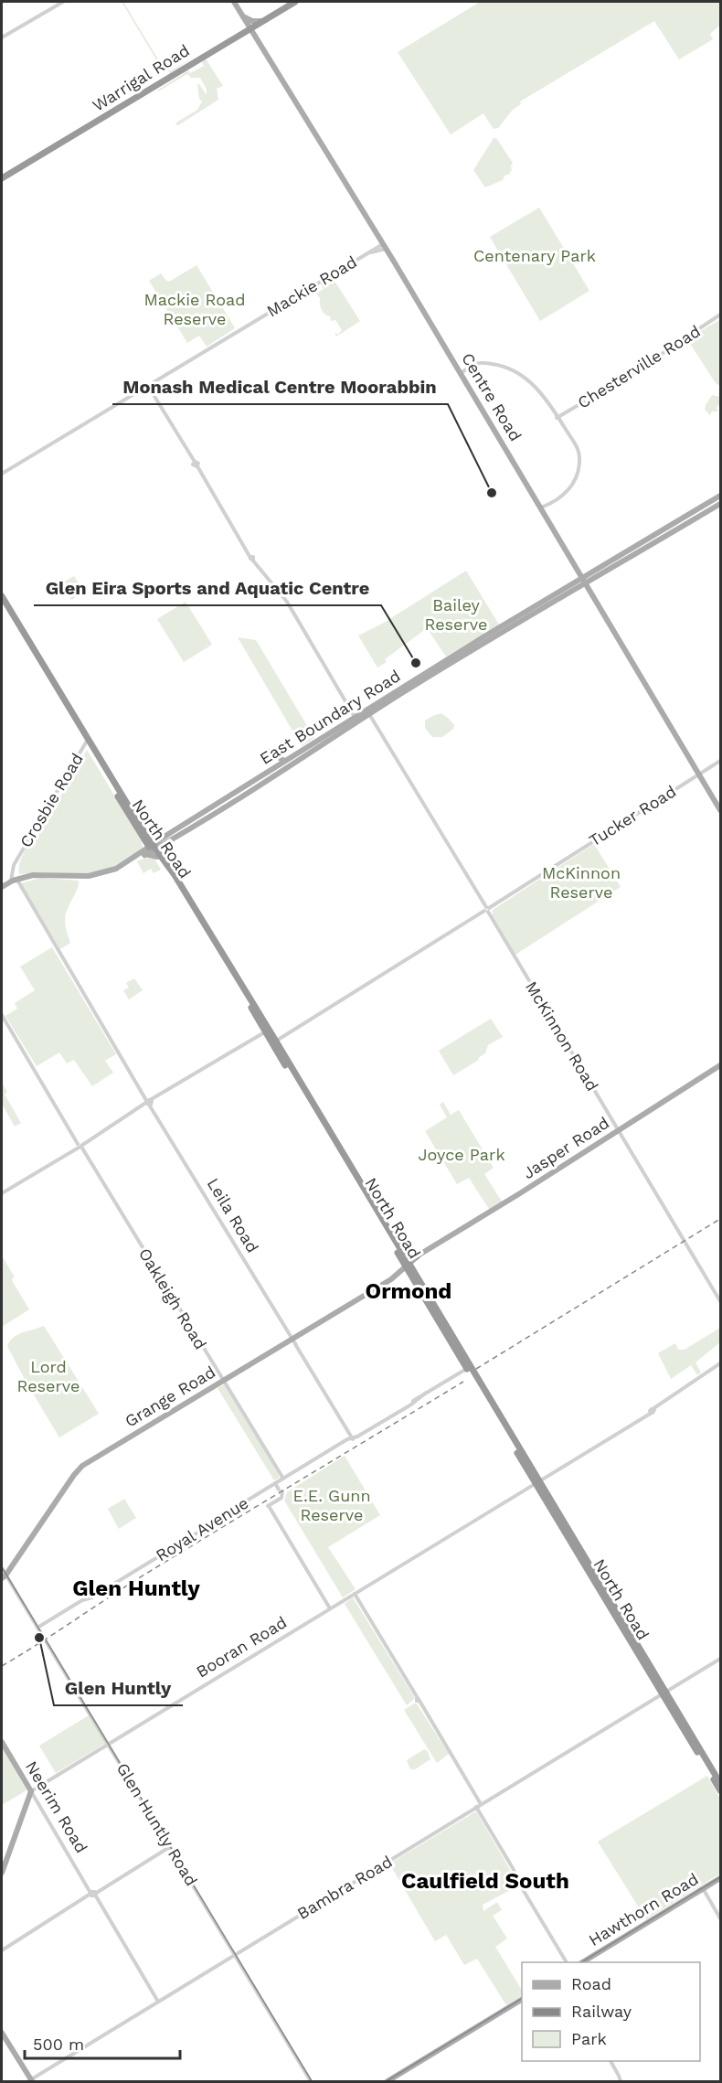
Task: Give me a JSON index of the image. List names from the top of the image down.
{
  "streets": {
    "highway": ["Warrigal Road", "North Road"],
    "main road": [
      "Centre Road",
      "East Boundary Road",
      "Jasper Road",
      "Grange Road",
      "Neerim Road",
      "Hawthorn Road"
    ],
    "street": [
      "Mackie Road",
      "Chesterville Road",
      "Crosbie Road",
      "Tucker Road",
      "McKinnon Road",
      "Leila Road",
      "Oakleigh Road",
      "Royal Avenue",
      "Booran Road",
      "Glen Huntly Road",
      "Bambra Road"
    ]
  },
  "crossings": [
    ["Warrigal Road", "Centre Road"],
    ["Mackie Road", "Centre Road"],
    ["Centre Road", "East Boundary Road"],
    ["Centre Road", "Tucker Road"],
    ["East Boundary Road", "North Road"],
    ["East Boundary Road", "McKinnon Road"],
    ["Crosbie Road", "North Road"],
    ["Crosbie Road", "Leila Road"],
    ["Tucker Road", "North Road"],
    ["Tucker Road", "McKinnon Road"],
    ["North Road", "Jasper Road"],
    ["North Road", "Grange Road"],
    ["North Road", "Royal Avenue"],
    ["North Road", "Booran Road"],
    ["North Road", "Bambra Road"],
    ["McKinnon Road", "Jasper Road"],
    ["Jasper Road", "Grange Road"],
    ["Leila Road", "Grange Road"],
    ["Leila Road", "Royal Avenue"],
    ["Oakleigh Road", "Grange Road"],
    ["Oakleigh Road", "Royal Avenue"],
    ["Grange Road", "Glen Huntly Road"],
    ["Royal Avenue", "Glen Huntly Road"],
    ["Booran Road", "Neerim Road"],
    ["Booran Road", "Glen Huntly Road"],
    ["Neerim Road", "Bambra Road"],
    ["Glen Huntly Road", "Bambra Road"]
  ],
  "districts": ["Ormond", "Glen Huntly", "Caulfield South"],
  "parks": [
    "Centenary Park",
    "Mackie Road Reserve",
    "Bailey Reserve",
    "McKinnon Reserve",
    "Joyce Park",
    "Lord Reserve",
    "E.E. Gunn Reserve"
  ],
  "places": ["Monash Medical Centre Moorabbin", "Glen Eira Sports and Aquatic Centre", "Glen Huntly"],
  "legend": ["Road", "Railway", "Park"],
  "scale_bar": "500 m"
}
